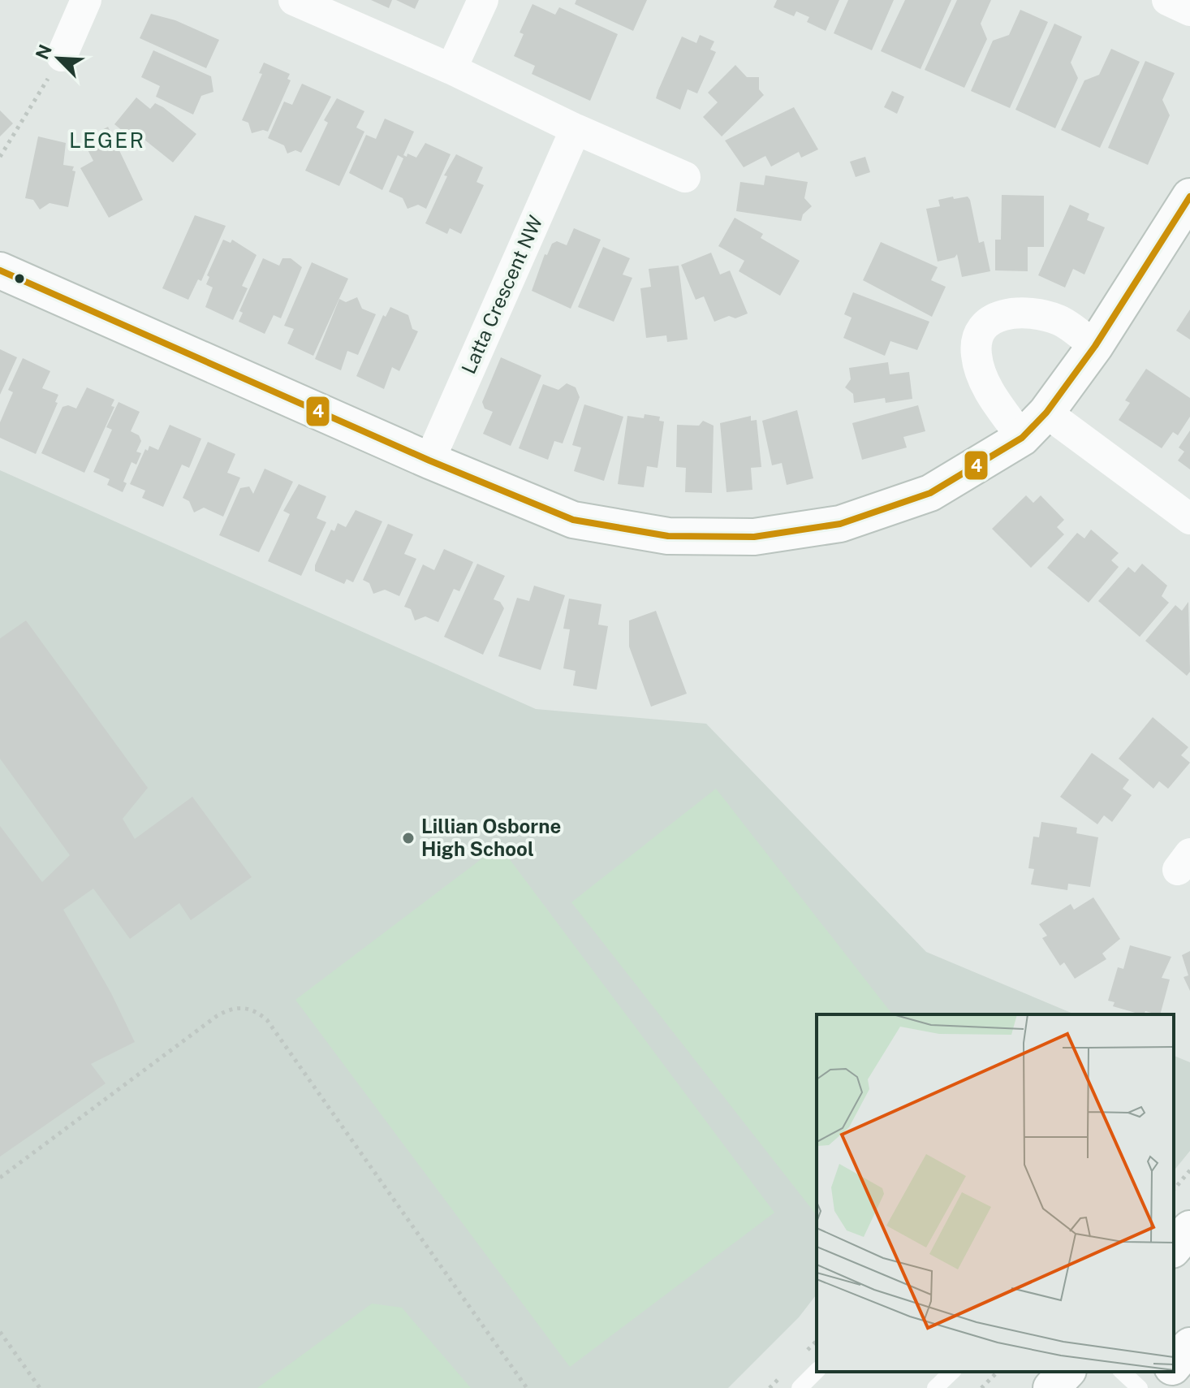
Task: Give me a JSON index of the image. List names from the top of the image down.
{
  "streets": {
    "street": ["Latta Crescent NW"]
  },
  "districts": ["LEGER"],
  "places": ["Lillian Osborne High School"],
  "lines": ["transit line 4"],
  "north": "top left"
}
